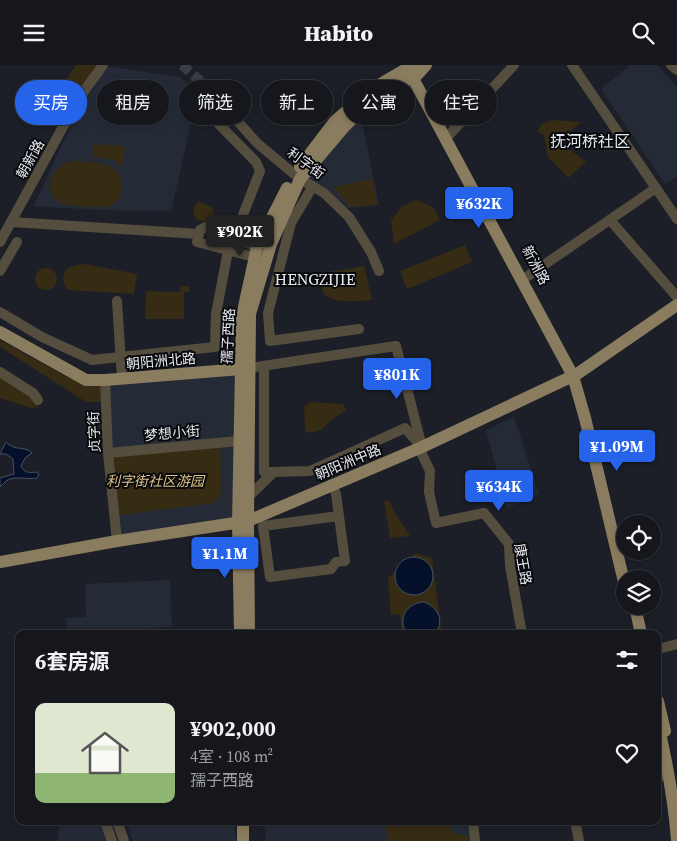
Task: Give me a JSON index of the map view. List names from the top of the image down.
{
  "streets": {
    "main road": [
      "新洲路",
      "孺子西路",
      "朝阳洲北路",
      "朝阳洲中路"
    ],
    "street": [
      "朝新路",
      "利字街",
      "贞字街",
      "梦想小街",
      "康王路"
    ]
  },
  "crossings": [
    ["利字街", "孺子西路"],
    ["新洲路", "孺子西路"],
    ["新洲路", "朝阳洲中路"],
    ["孺子西路", "朝阳洲北路"],
    ["孺子西路", "梦想小街"],
    ["孺子西路", "朝阳洲中路"],
    ["朝阳洲北路", "贞字街"],
    ["朝阳洲北路", "康王路"],
    ["贞字街", "梦想小街"],
    ["贞字街", "朝阳洲中路"],
    ["朝阳洲中路", "康王路"]
  ],
  "districts": ["抚河桥社区", "HENGZIJIE"],
  "parks": ["利字街社区游园"],
  "page": {
    "header": "Habito",
    "chip": [
      "买房",
      "租房",
      "筛选",
      "新上",
      "公寓",
      "住宅"
    ],
    "price": [
      "¥632K",
      "¥902K",
      "¥801K",
      "¥1.09M",
      "¥634K",
      "¥1.1M"
    ],
    "heading": "6套房源",
    "list": [
      {
        "name": "¥902,000",
        "note": "4室 · 108 m² · 孺子西路"
      }
    ]
  }
}
